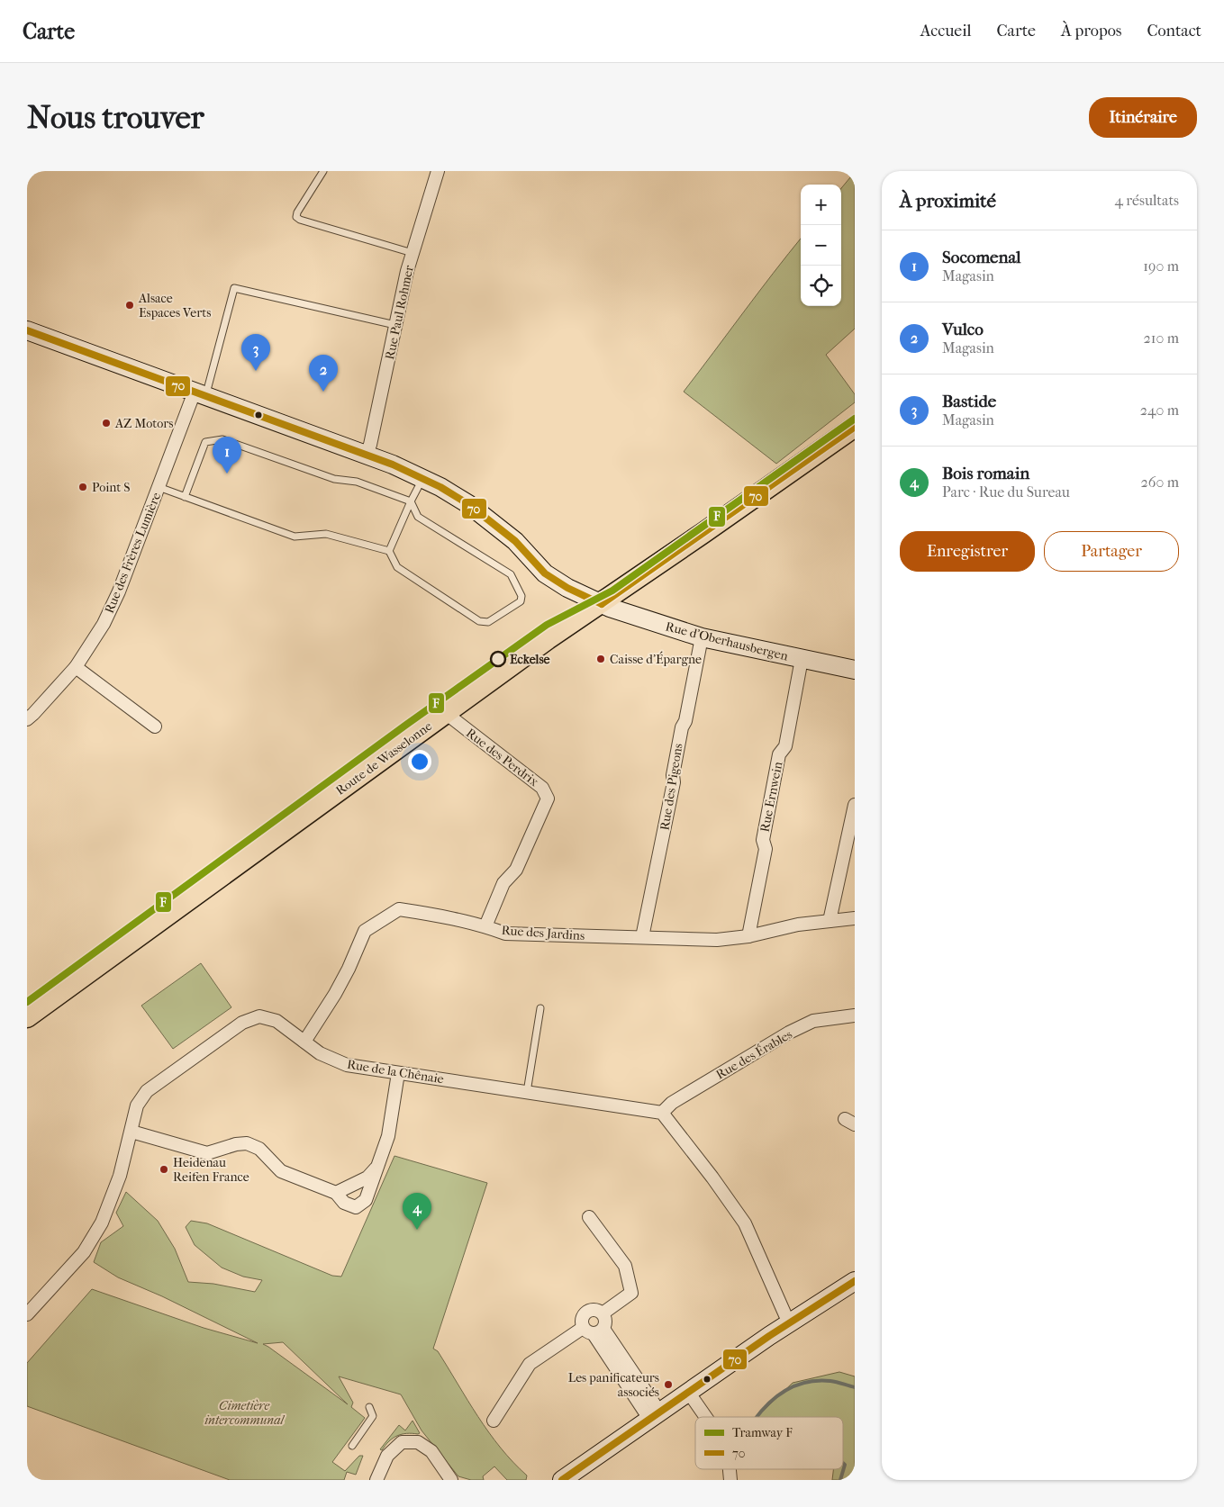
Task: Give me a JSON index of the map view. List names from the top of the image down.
{
  "streets": {
    "main road": ["Route de Wasselonne"],
    "street": [
      "Rue Paul Rohmer",
      "Rue des Frères Lumière",
      "Rue d'Oberhausbergen",
      "Rue des Perdrix",
      "Rue des Pigeons",
      "Rue Ernwein",
      "Rue des Jardins",
      "Rue des Érables",
      "Rue de la Chênaie"
    ]
  },
  "crossings": [
    ["Rue Paul Rohmer", "Rue d'Oberhausbergen"],
    ["Rue des Frères Lumière", "Rue d'Oberhausbergen"],
    ["Rue d'Oberhausbergen", "Route de Wasselonne"],
    ["Rue d'Oberhausbergen", "Rue des Pigeons"],
    ["Rue d'Oberhausbergen", "Rue Ernwein"],
    ["Rue des Perdrix", "Route de Wasselonne"],
    ["Rue des Perdrix", "Rue des Jardins"],
    ["Rue des Pigeons", "Rue des Jardins"],
    ["Rue Ernwein", "Rue des Jardins"],
    ["Rue des Jardins", "Rue de la Chênaie"],
    ["Rue des Érables", "Rue de la Chênaie"]
  ],
  "parks": ["Cimetière intercommunal"],
  "places": [
    "Alsace Espaces Verts",
    "AZ Motors",
    "Point S",
    "Eckelse",
    "Caisse d'Épargne",
    "Heidenau Reifen France",
    "Les panificateurs associés"
  ],
  "lines": ["transit line 70", "tram line F"],
  "legend": ["Tramway F", "70"],
  "page": {
    "header": "Carte",
    "nav": [
      "Accueil",
      "Carte",
      "À propos",
      "Contact"
    ],
    "buttons": [
      "Itinéraire",
      ["Enregistrer", "Partager"]
    ],
    "title": "Nous trouver",
    "heading": ["À proximité", "4 résultats"],
    "map_buttons": ["+", "−"],
    "list": [
      {
        "mark": "1",
        "name": "Socomenal",
        "note": "Magasin",
        "value": "190 m"
      },
      {
        "mark": "2",
        "name": "Vulco",
        "note": "Magasin",
        "value": "210 m"
      },
      {
        "mark": "3",
        "name": "Bastide",
        "note": "Magasin",
        "value": "240 m"
      },
      {
        "mark": "4",
        "name": "Bois romain",
        "note": "Parc · Rue du Sureau",
        "value": "260 m"
      }
    ],
    "pins": [
      "3",
      "2",
      "1",
      "4"
    ]
  }
}
